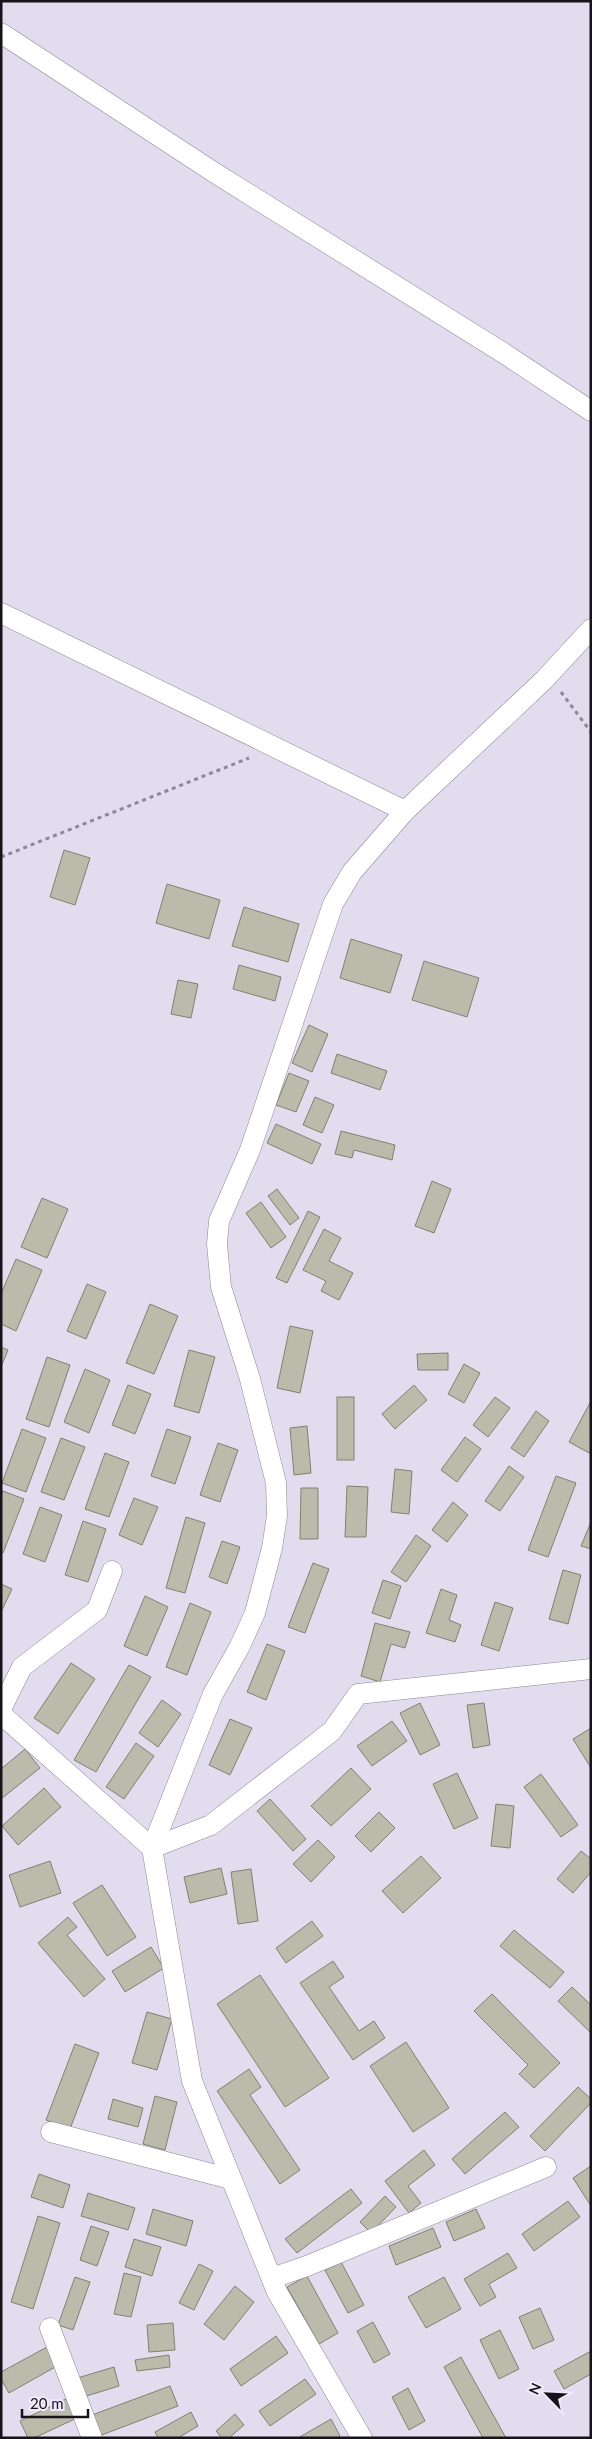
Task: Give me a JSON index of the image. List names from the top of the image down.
{
  "scale_bar": "20 m",
  "north": "top left"
}
